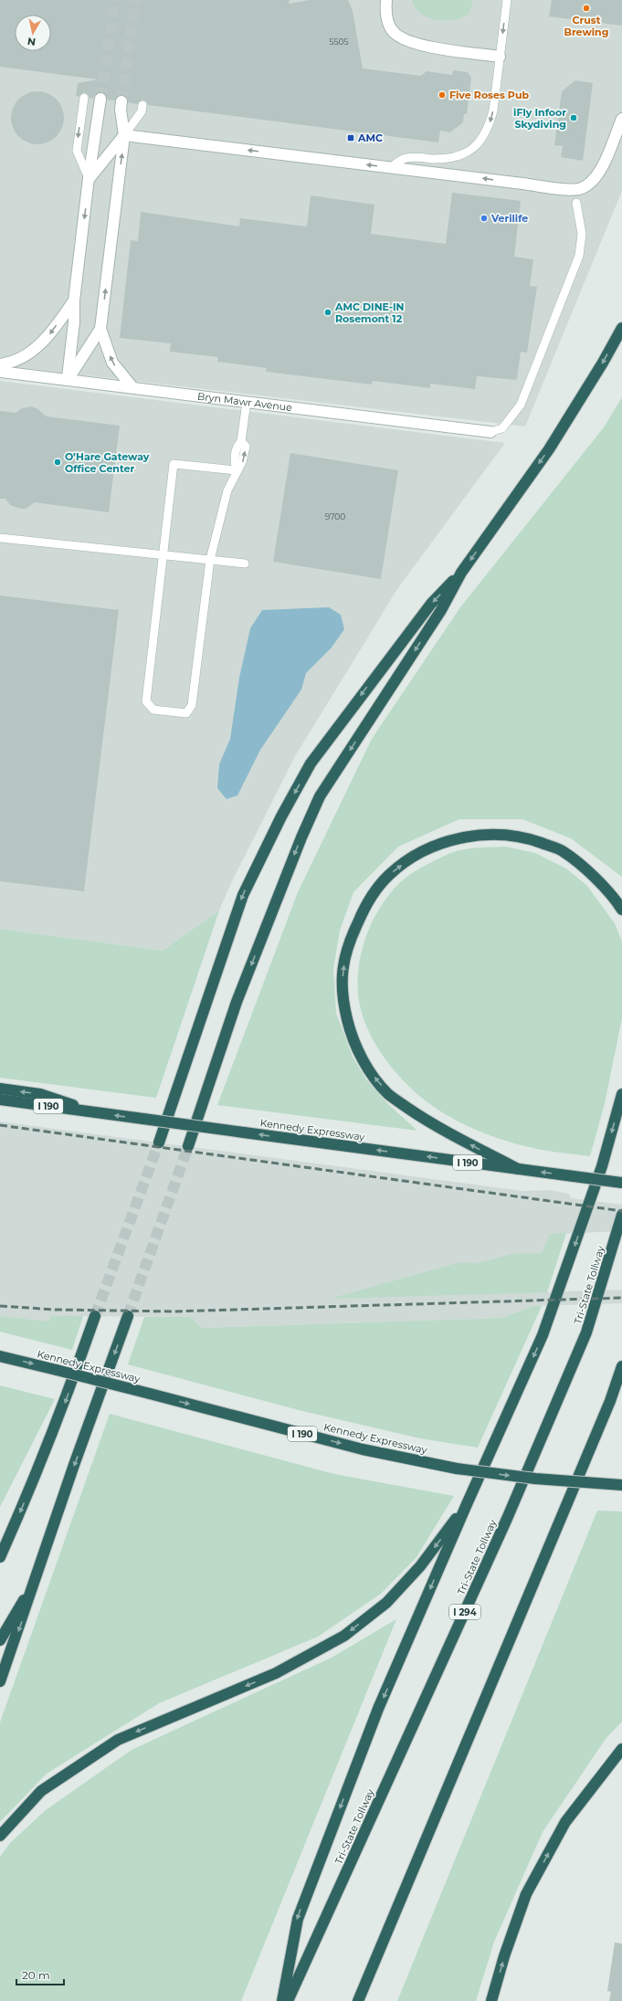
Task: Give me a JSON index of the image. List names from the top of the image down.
{
  "streets": {
    "highway": [
      "I 190",
      "Kennedy Expressway",
      "Tri-State Tollway",
      "I 294"
    ],
    "street": ["Bryn Mawr Avenue"]
  },
  "places": {
    "other": [
      "Crust Brewing",
      "Five Roses Pub",
      "iFly Infoor Skydiving",
      "Verilife",
      "AMC DINE-IN Rosemont 12",
      "O’Hare Gateway Office Center"
    ],
    "transit": ["AMC"]
  },
  "house_numbers": ["5505", "9700"],
  "scale_bar": "20 m",
  "north": "bottom"
}
